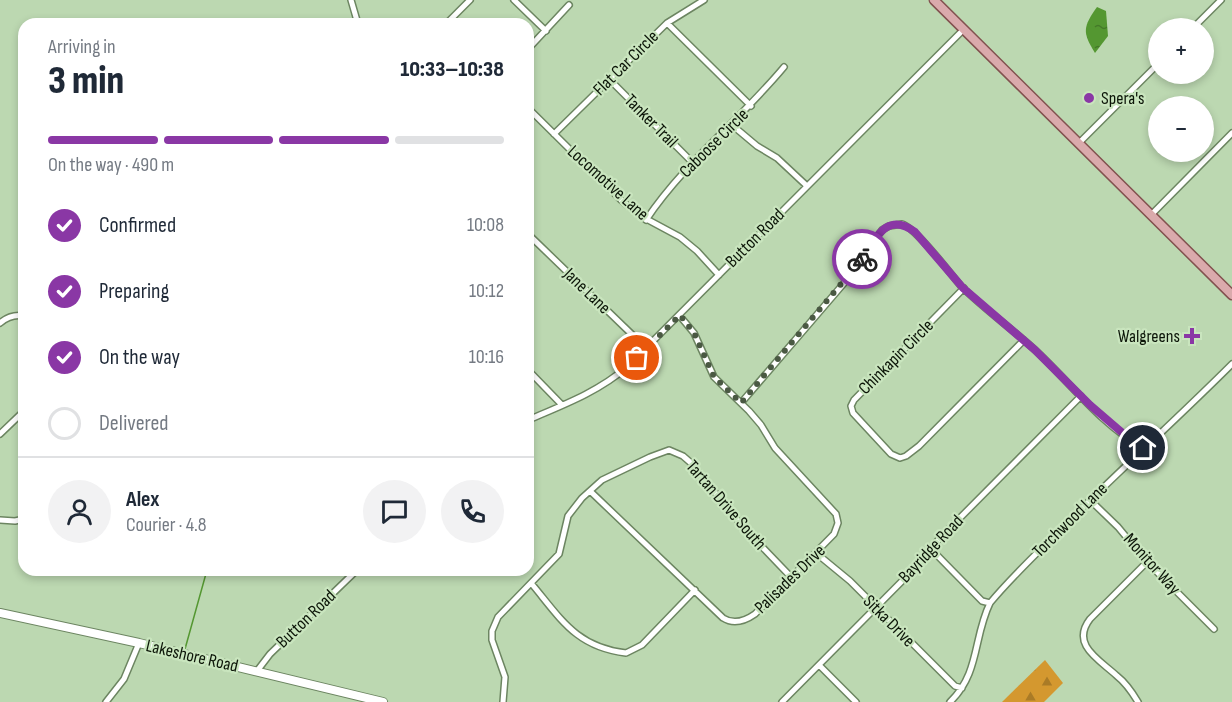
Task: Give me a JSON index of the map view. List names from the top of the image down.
{
  "streets": {
    "street": [
      "Flat Car Circle",
      "Tanker Trail",
      "Caboose Circle",
      "Locomotive Lane",
      "Button Road",
      "Jane Lane",
      "Chinkapin Circle",
      "Tartan Drive South",
      "Torchwood Lane",
      "Bayridge Road",
      "Monitor Way",
      "Palisades Drive",
      "Sitka Drive",
      "Lakeshore Road"
    ]
  },
  "crossings": [
    ["Flat Car Circle", "Tanker Trail"],
    ["Flat Car Circle", "Locomotive Lane"],
    ["Tanker Trail", "Caboose Circle"],
    ["Caboose Circle", "Locomotive Lane"],
    ["Locomotive Lane", "Button Road"],
    ["Button Road", "Jane Lane"],
    ["Button Road", "Palisades Drive"],
    ["Button Road", "Lakeshore Road"],
    ["Tartan Drive South", "Palisades Drive"],
    ["Torchwood Lane", "Monitor Way"],
    ["Torchwood Lane", "Sitka Drive"],
    ["Bayridge Road", "Sitka Drive"],
    ["Palisades Drive", "Sitka Drive"]
  ],
  "places": {
    "other": ["Spera's"],
    "health": ["Walgreens"]
  },
  "page": {
    "map_buttons": ["+", "−"],
    "heading": ["3 min", "Arriving in", "10:33–10:38"],
    "panel": ["Alex", "Courier · 4.8"],
    "bar": "On the way · 490 m",
    "list": [
      ["Confirmed", "10:08"],
      ["Preparing", "10:12"],
      ["On the way", "10:16"],
      "Delivered"
    ]
  }
}
